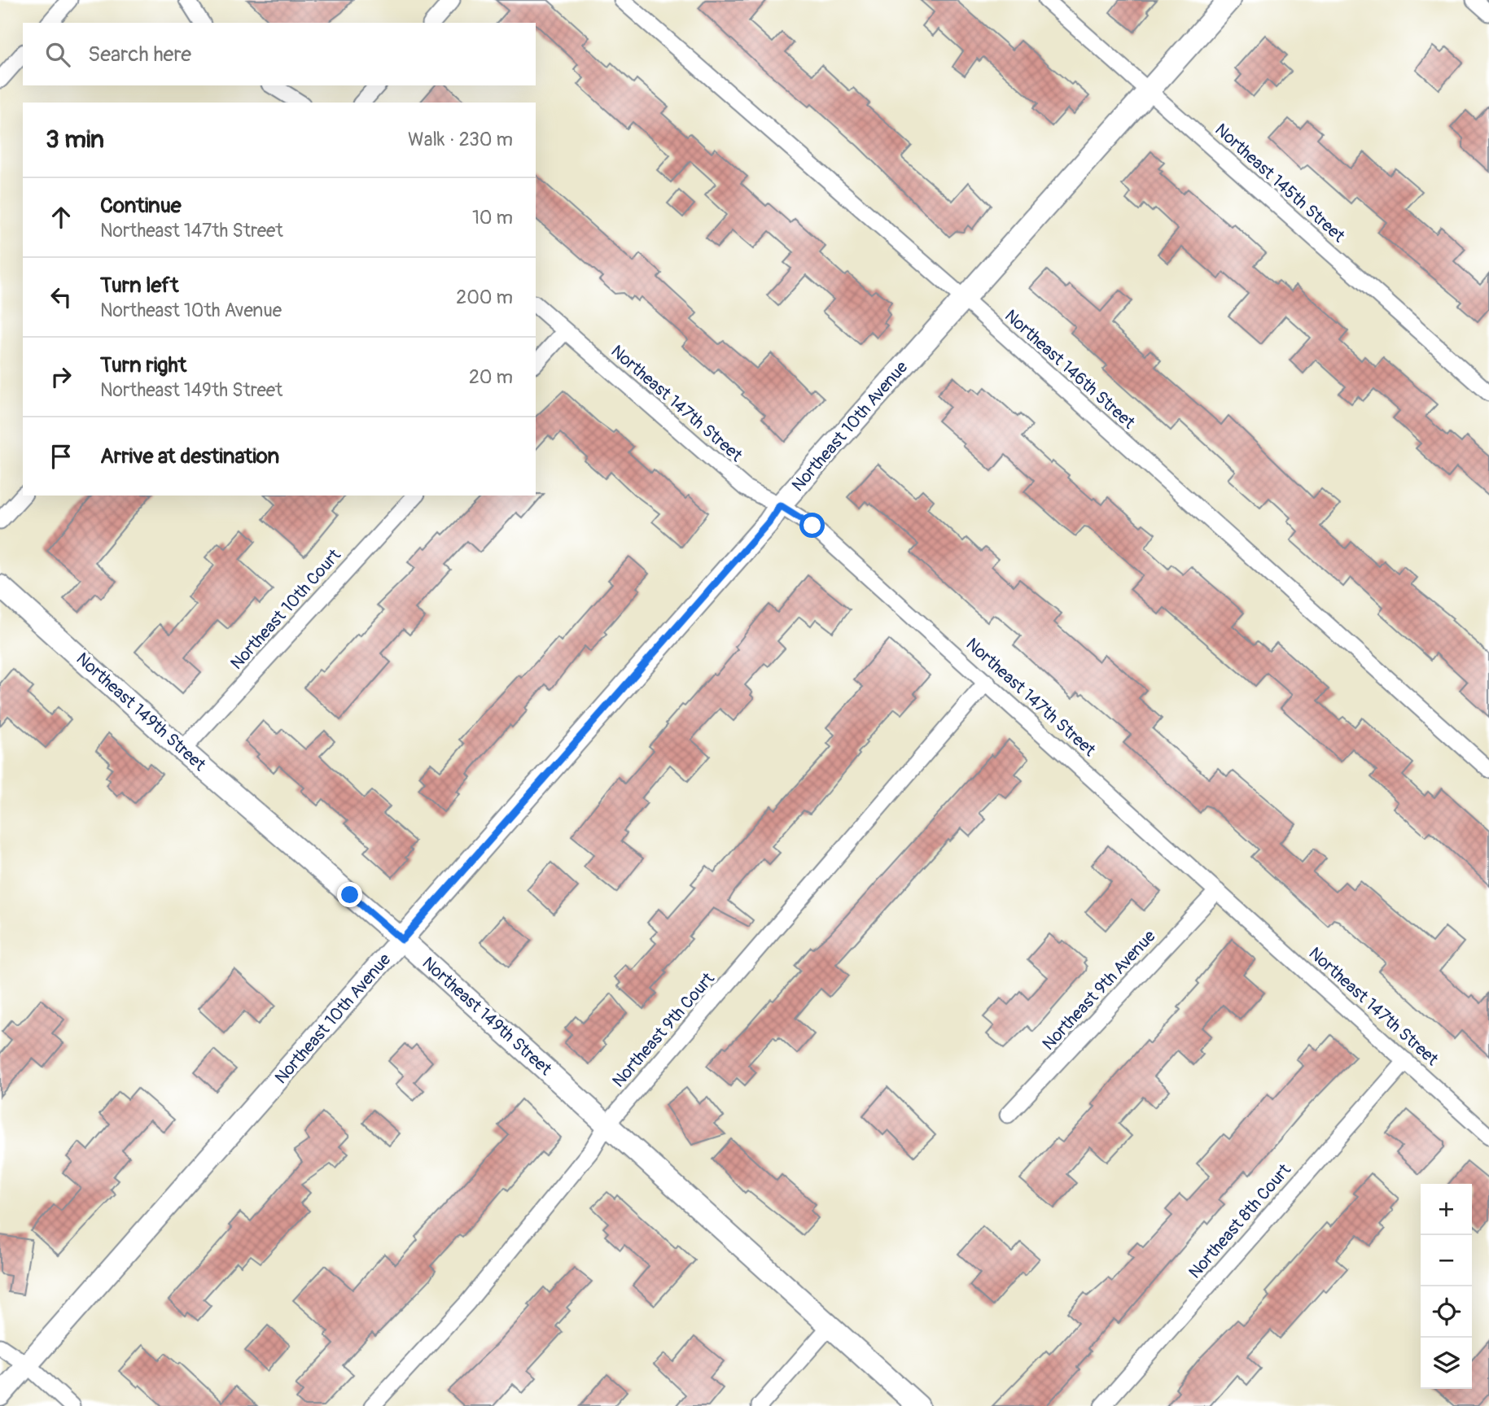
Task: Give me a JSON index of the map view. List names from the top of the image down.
{
  "streets": {
    "street": [
      "Northeast 145th Street",
      "Northeast 146th Street",
      "Northeast 147th Street",
      "Northeast 10th Avenue",
      "Northeast 10th Court",
      "Northeast 149th Street",
      "Northeast 9th Avenue",
      "Northeast 9th Court",
      "Northeast 8th Court"
    ]
  },
  "crossings": [
    ["Northeast 145th Street", "Northeast 10th Avenue"],
    ["Northeast 146th Street", "Northeast 10th Avenue"],
    ["Northeast 147th Street", "Northeast 10th Avenue"],
    ["Northeast 147th Street", "Northeast 9th Avenue"],
    ["Northeast 147th Street", "Northeast 9th Court"],
    ["Northeast 147th Street", "Northeast 8th Court"],
    ["Northeast 10th Avenue", "Northeast 149th Street"],
    ["Northeast 10th Court", "Northeast 149th Street"],
    ["Northeast 149th Street", "Northeast 9th Court"]
  ],
  "page": {
    "search": "Search here",
    "heading": ["3 min", "Walk · 230 m"],
    "list": [
      ["Continue", "Northeast 147th Street", "10 m"],
      ["Turn left", "Northeast 10th Avenue", "200 m"],
      ["Turn right", "Northeast 149th Street", "20 m"],
      "Arrive at destination"
    ],
    "map_buttons": ["+", "−"]
  }
}
